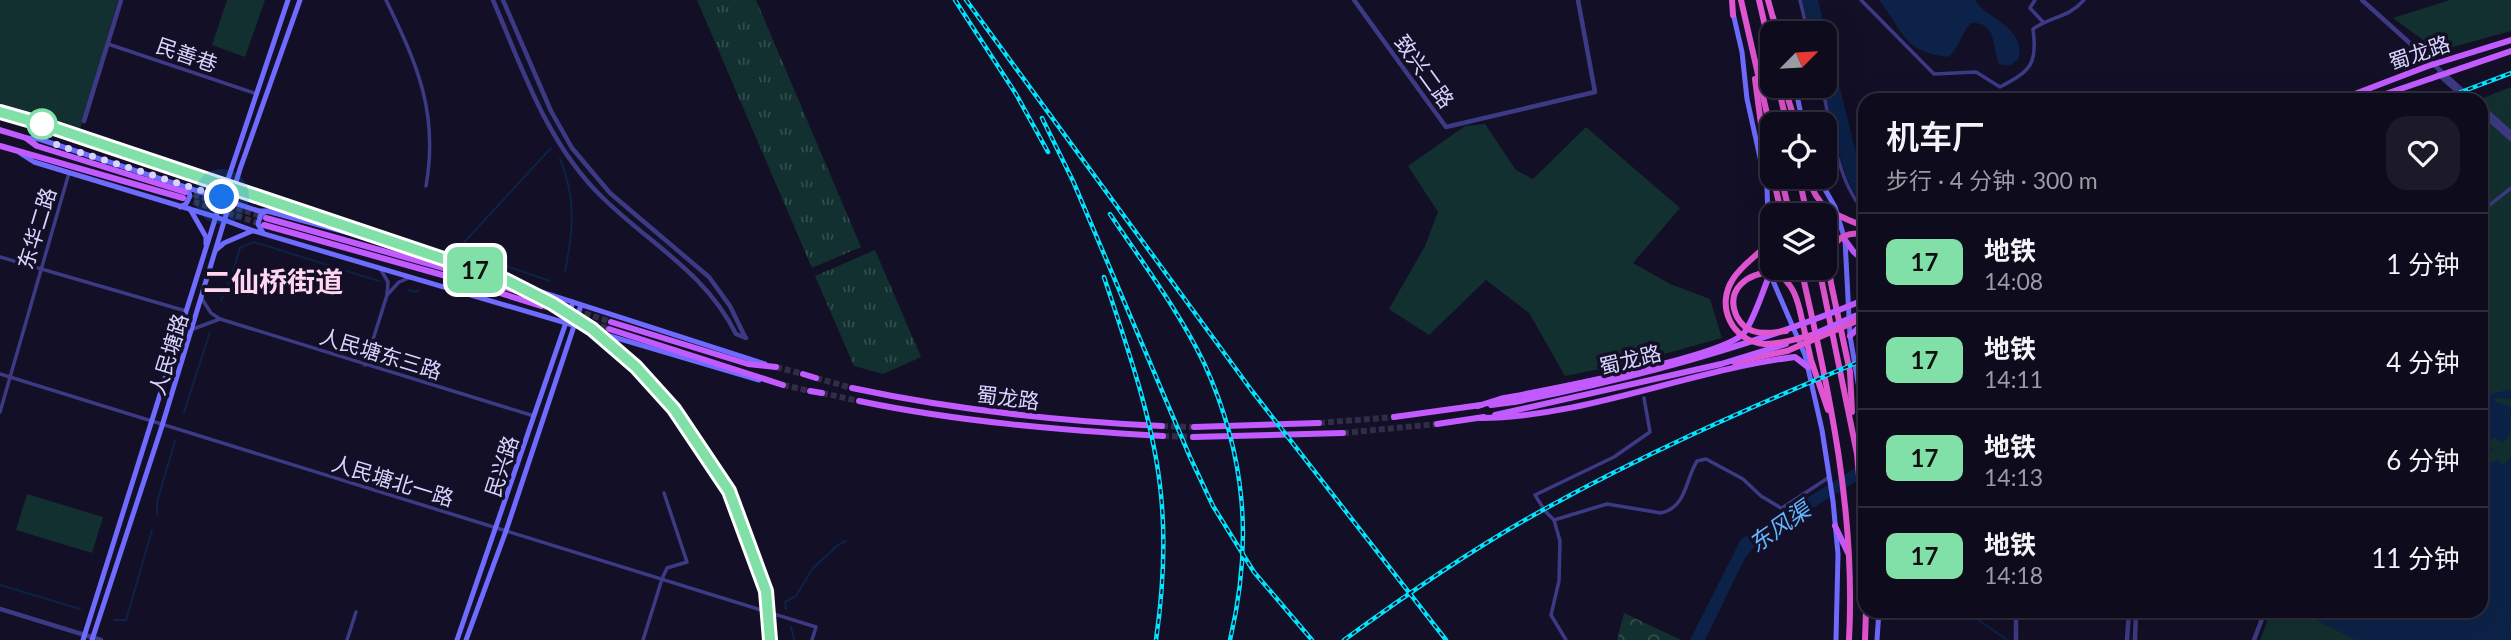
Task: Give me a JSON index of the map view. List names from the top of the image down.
{
  "streets": {
    "main road": ["蜀龙路", "人民塘路", "民兴路"],
    "street": [
      "民善巷",
      "致兴二路",
      "东华二路",
      "人民塘东三路",
      "人民塘北一路"
    ]
  },
  "crossings": [
    ["民善巷", "人民塘路"],
    ["东华二路", "人民塘北一路"],
    ["人民塘东三路", "民兴路"],
    ["人民塘路", "人民塘北一路"],
    ["民兴路", "人民塘北一路"]
  ],
  "districts": ["二仙桥街道"],
  "water": ["东风渠"],
  "lines": ["metro line 17"],
  "north": "top right",
  "page": {
    "on_map": "17",
    "heading": ["机车厂", "步行 · 4 分钟 · 300 m"],
    "list": [
      {
        "mark": "17",
        "name": "地铁",
        "note": "14:08",
        "value": "1 分钟"
      },
      {
        "mark": "17",
        "name": "地铁",
        "note": "14:11",
        "value": "4 分钟"
      },
      {
        "mark": "17",
        "name": "地铁",
        "note": "14:13",
        "value": "6 分钟"
      },
      {
        "mark": "17",
        "name": "地铁",
        "note": "14:18",
        "value": "11 分钟"
      }
    ]
  }
}
